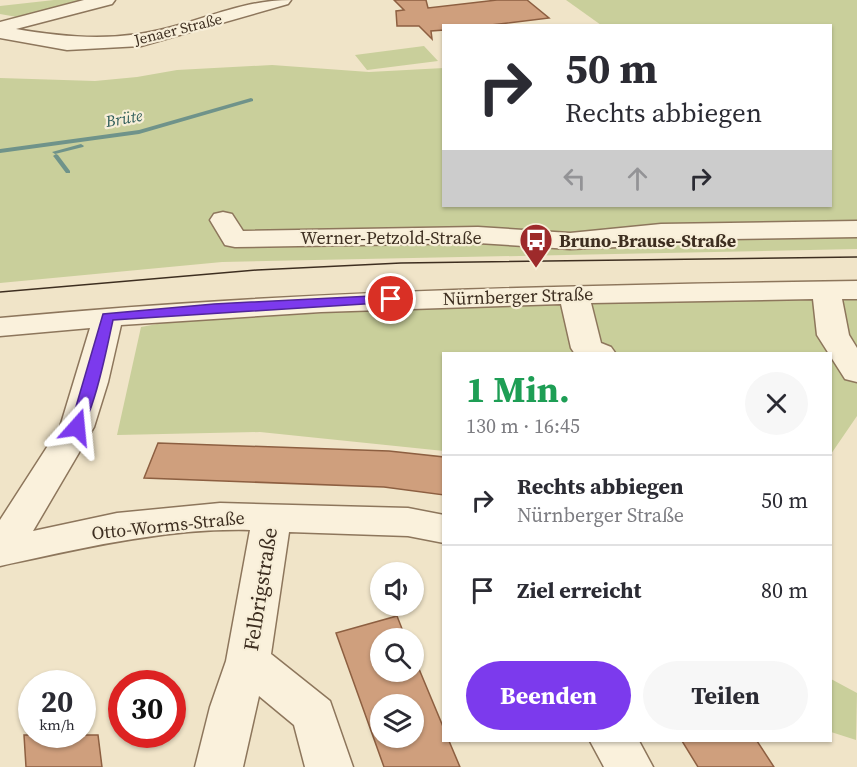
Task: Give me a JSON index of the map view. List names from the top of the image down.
{
  "streets": {
    "street": [
      "Jenaer Straße",
      "Werner-Petzold-Straße",
      "Nürnberger Straße",
      "Otto-Worms-Straße",
      "Felbrigstraße"
    ]
  },
  "crossings": [
    ["Otto-Worms-Straße", "Felbrigstraße"]
  ],
  "water": ["Brüte"],
  "places": {
    "bus stop": ["Bruno-Brause-Straße"]
  },
  "page": {
    "turn": ["50 m", "Rechts abbiegen"],
    "heading": ["1 Min.", "130 m · 16:45"],
    "list": [
      {
        "name": "Rechts abbiegen",
        "note": "Nürnberger Straße",
        "value": "50 m"
      },
      {
        "name": "Ziel erreicht",
        "value": "80 m"
      }
    ],
    "buttons": ["Beenden", "Teilen"],
    "speed": "20 km/h",
    "limit": "30"
  }
}
